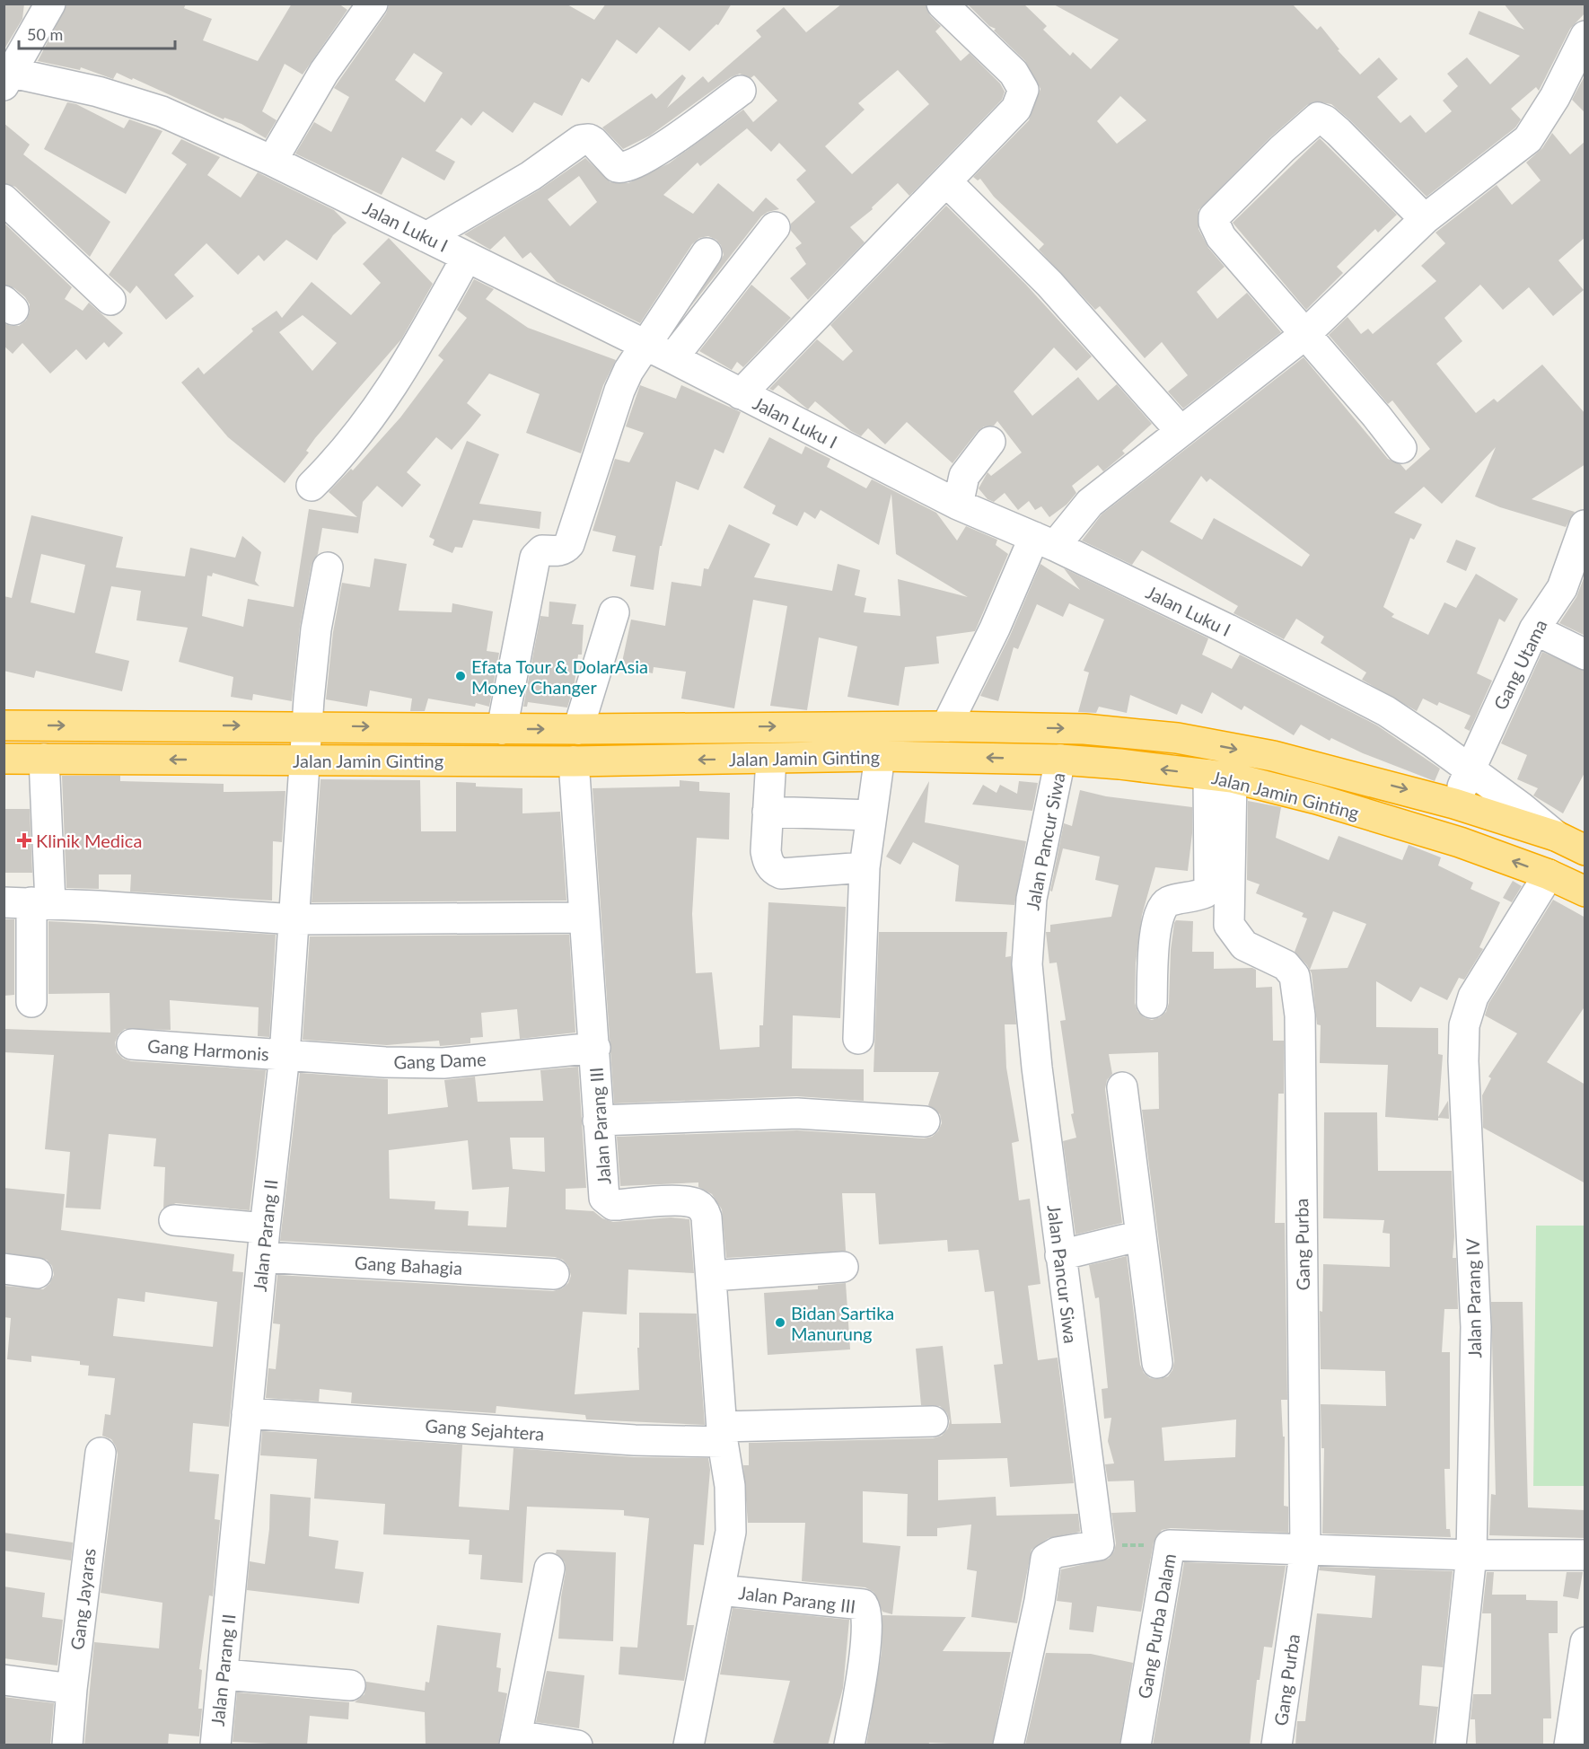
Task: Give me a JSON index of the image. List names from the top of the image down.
{
  "streets": {
    "highway": ["Jalan Jamin Ginting"],
    "street": [
      "Jalan Luku I",
      "Gang Utama",
      "Jalan Pancur Siwa",
      "Gang Harmonis",
      "Gang Dame",
      "Jalan Parang III",
      "Jalan Parang II",
      "Gang Purba",
      "Gang Bahagia",
      "Jalan Parang IV",
      "Gang Sejahtera",
      "Gang Jayaras",
      "Gang Purba Dalam"
    ]
  },
  "crossings": [
    ["Jalan Luku I", "Gang Utama"],
    ["Jalan Luku I", "Jalan Jamin Ginting"],
    ["Gang Utama", "Jalan Jamin Ginting"],
    ["Jalan Jamin Ginting", "Jalan Pancur Siwa"],
    ["Jalan Jamin Ginting", "Jalan Parang III"],
    ["Jalan Jamin Ginting", "Jalan Parang II"],
    ["Jalan Jamin Ginting", "Gang Purba"],
    ["Jalan Jamin Ginting", "Jalan Parang IV"],
    ["Gang Harmonis", "Gang Dame"],
    ["Gang Harmonis", "Jalan Parang II"],
    ["Gang Dame", "Jalan Parang III"],
    ["Gang Dame", "Jalan Parang II"],
    ["Jalan Parang III", "Gang Sejahtera"],
    ["Jalan Parang II", "Gang Bahagia"],
    ["Jalan Parang II", "Gang Sejahtera"],
    ["Gang Purba", "Gang Purba Dalam"],
    ["Jalan Parang IV", "Gang Purba Dalam"]
  ],
  "places": {
    "other": ["Efata Tour & DolarAsia Money Changer", "Bidan Sartika Manurung"],
    "health": ["Klinik Medica"]
  },
  "scale_bar": "50 m"
}
